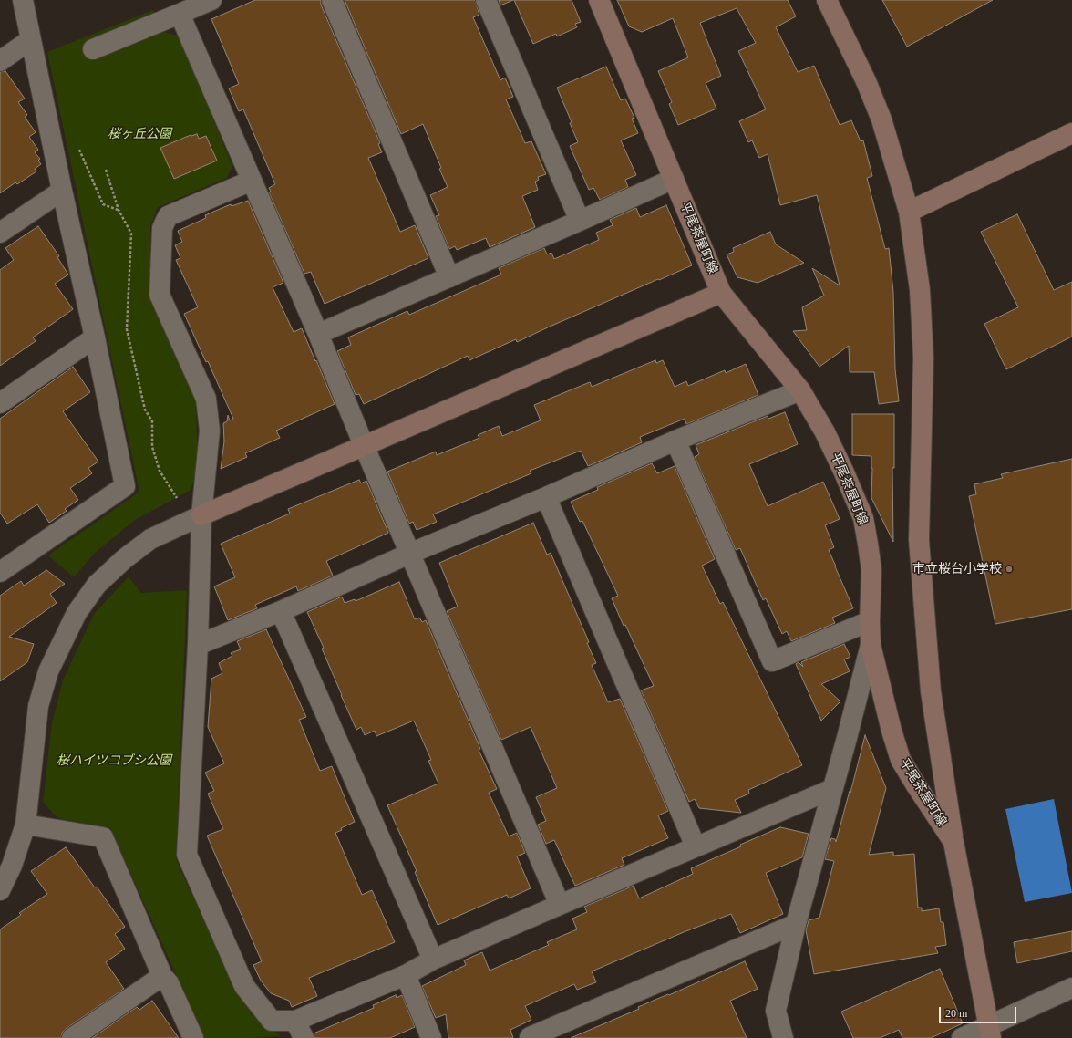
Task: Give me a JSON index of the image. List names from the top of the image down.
{
  "streets": {
    "street": ["平尾茶屋町線"]
  },
  "parks": ["桜ヶ丘公園", "桜ハイツコブシ公園"],
  "places": ["市立桜台小学校"],
  "scale_bar": "20 m"
}
